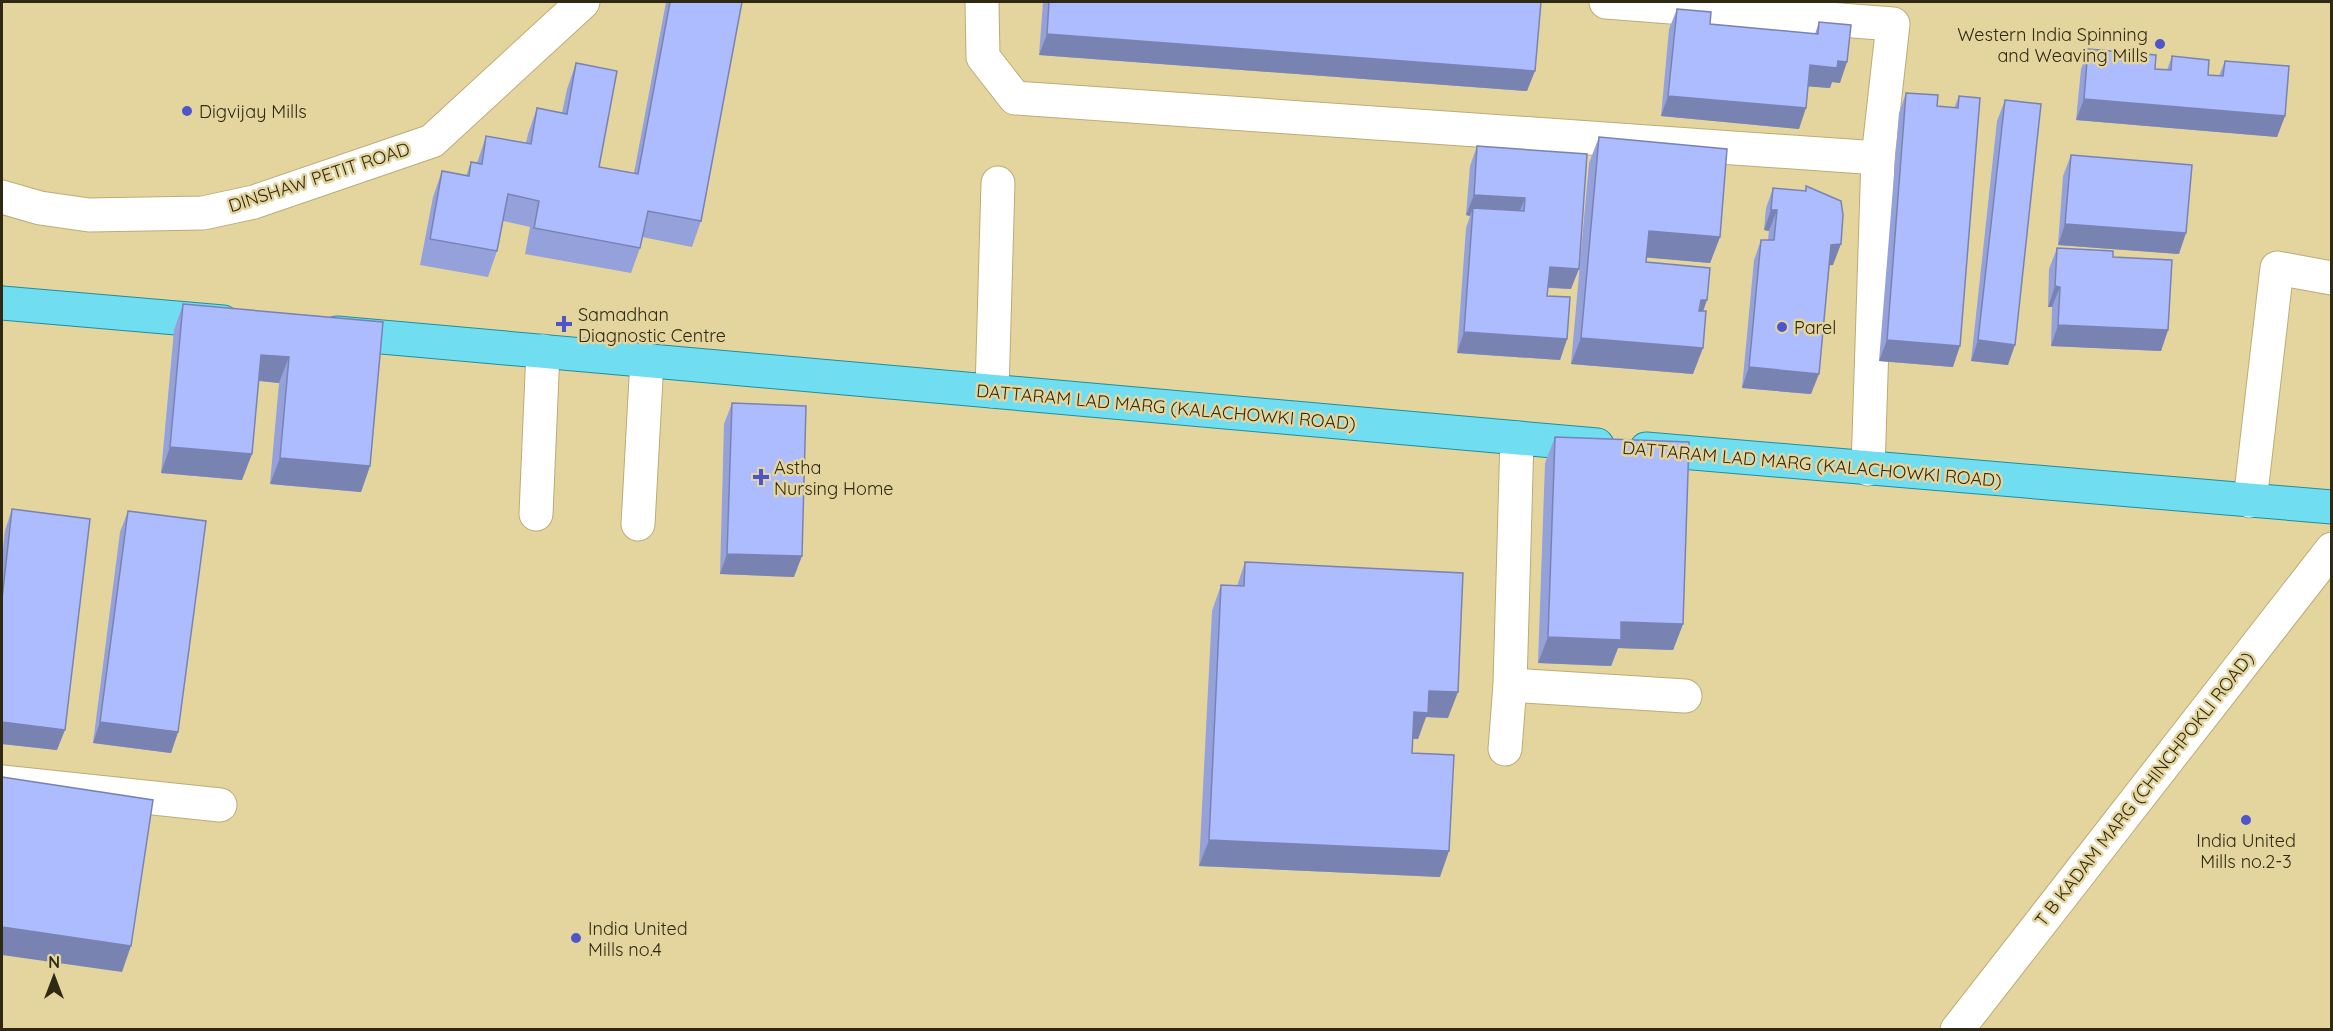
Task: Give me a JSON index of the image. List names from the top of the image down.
{
  "streets": {
    "main road": ["DATTARAM LAD MARG (KALACHOWKI ROAD)"],
    "street": ["DINSHAW PETIT ROAD", "T B KADAM MARG (CHINCHPOKLI ROAD)"]
  },
  "places": {
    "other": [
      "Western India Spinning and Weaving Mills",
      "Digvijay Mills",
      "Parel",
      "India United Mills no.2-3",
      "India United Mills no.4"
    ],
    "health": ["Samadhan Diagnostic Centre", "Astha Nursing Home"]
  },
  "north": "top"
}
